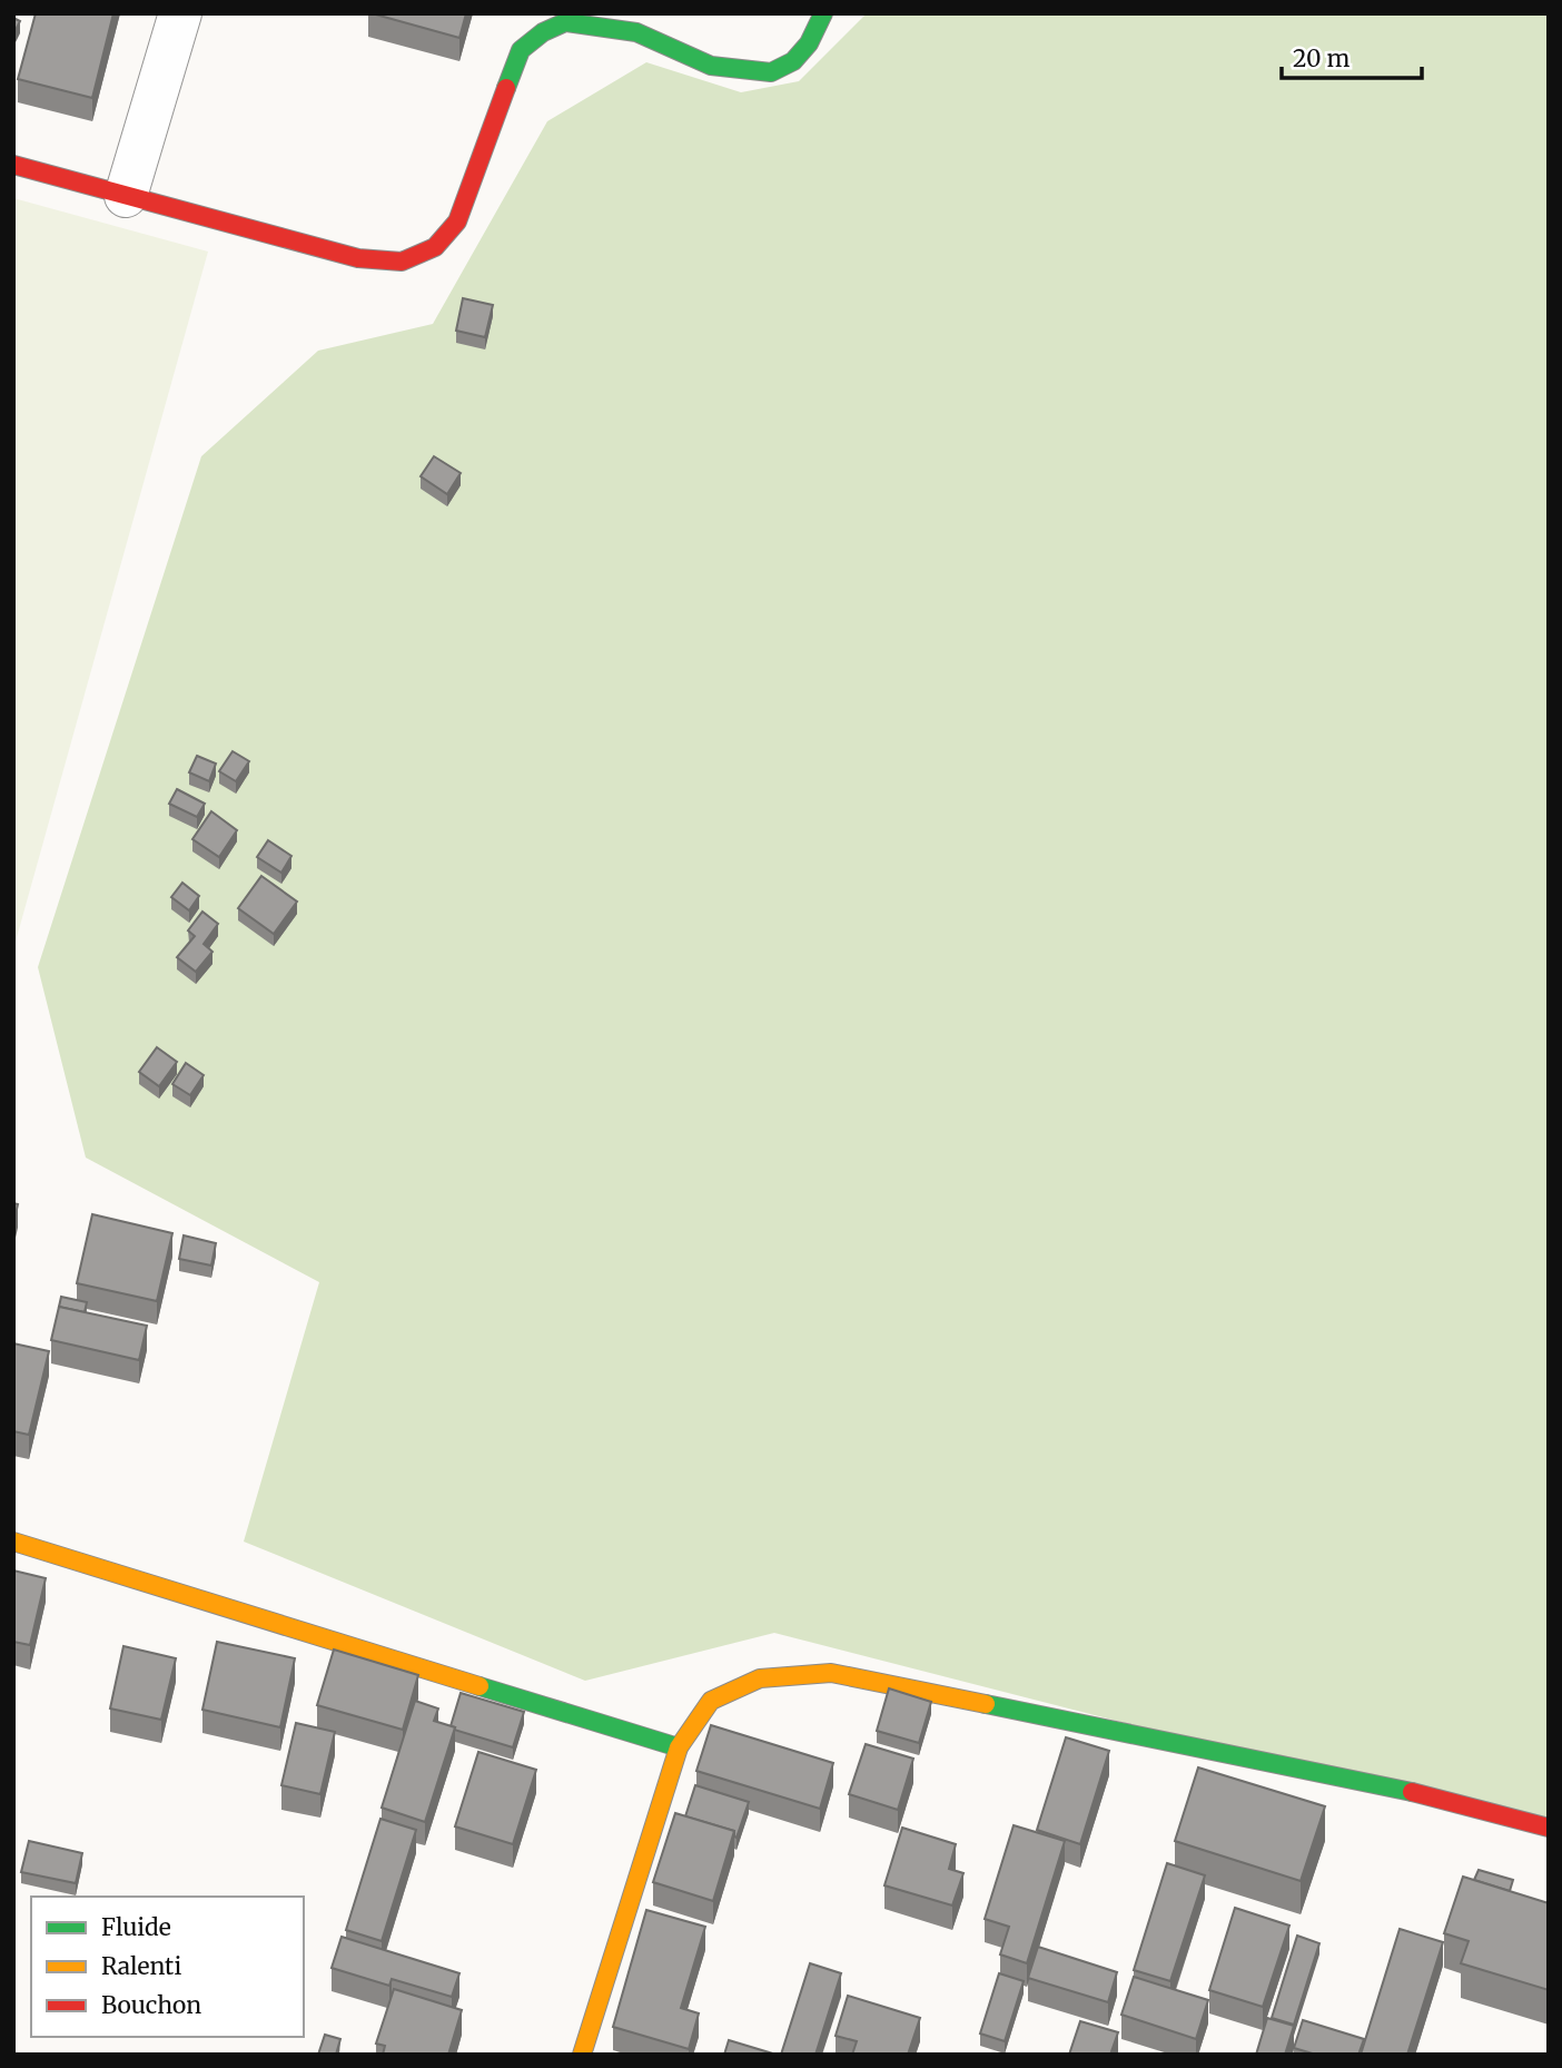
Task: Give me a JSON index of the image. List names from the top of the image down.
{
  "legend": ["Fluide", "Ralenti", "Bouchon"],
  "scale_bar": "20 m"
}
